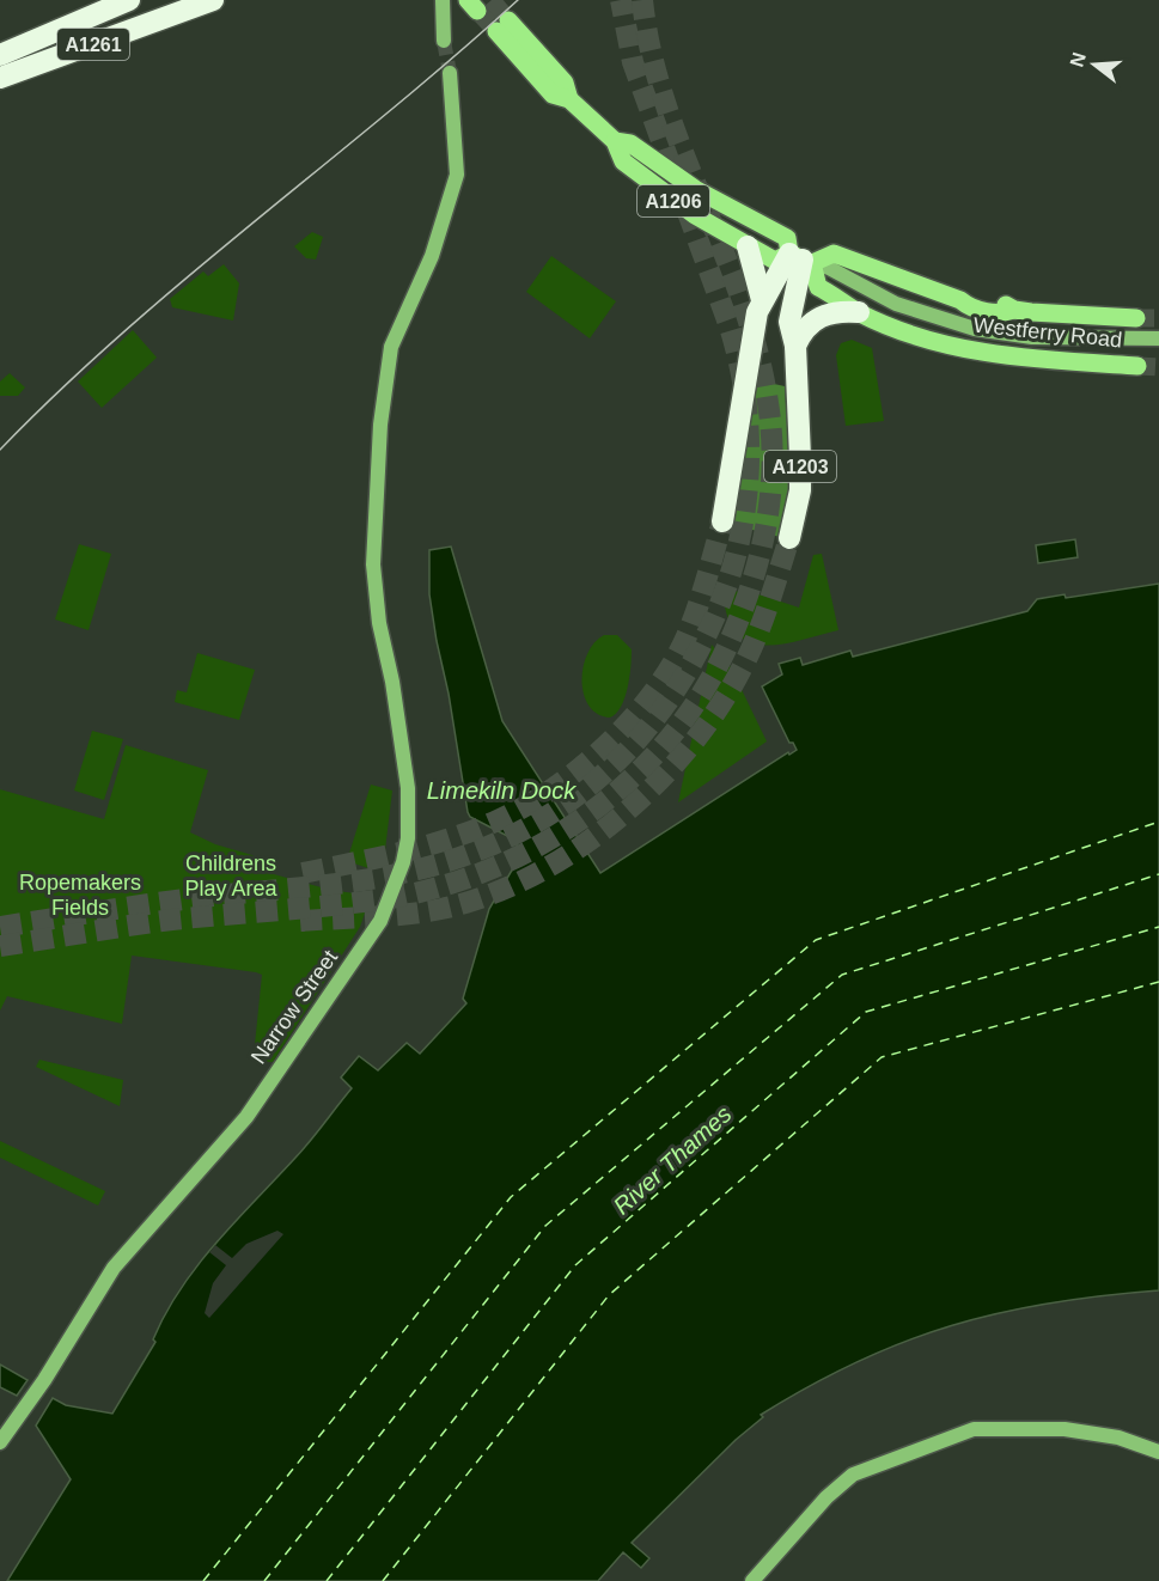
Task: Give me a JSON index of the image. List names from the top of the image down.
{
  "streets": {
    "highway": ["A1261", "A1203"],
    "main road": ["A1206", "Westferry Road"],
    "street": ["Narrow Street"]
  },
  "crossings": [
    ["Westferry Road", "A1203"]
  ],
  "water": ["Limekiln Dock", "River Thames"],
  "parks": ["Childrens Play Area", "Ropemakers Fields"],
  "north": "left"
}
